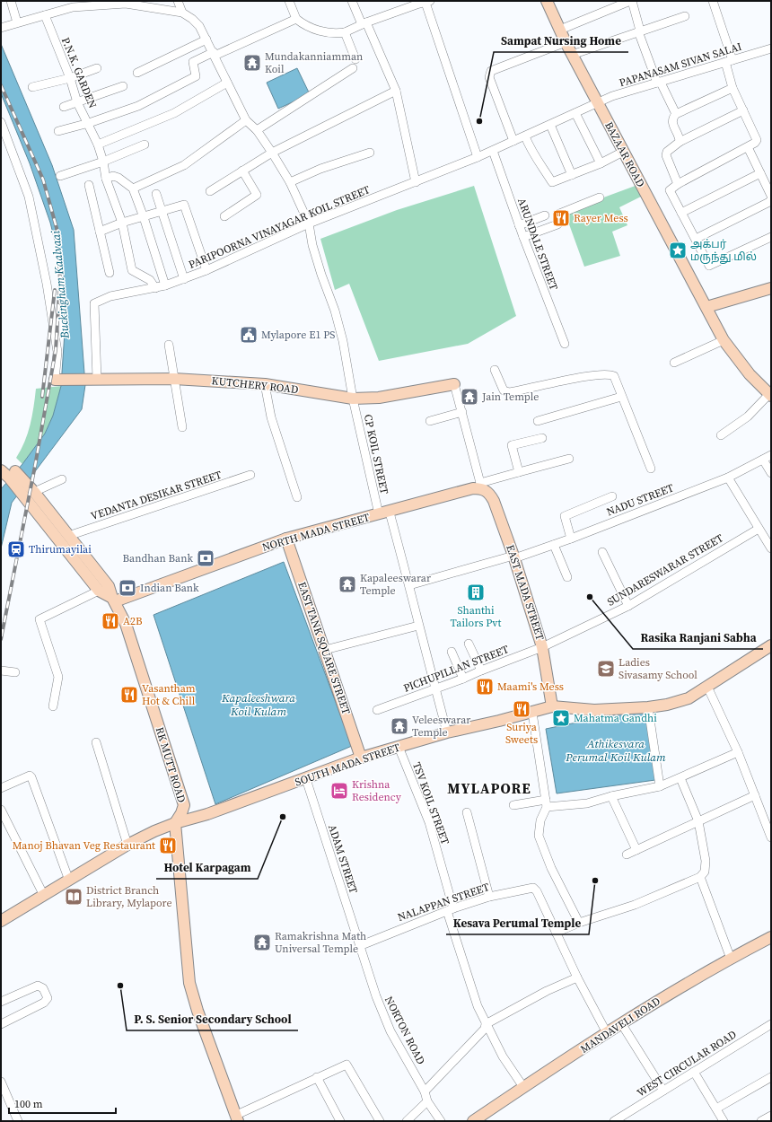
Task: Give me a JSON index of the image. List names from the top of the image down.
{
  "streets": {
    "street": [
      "PAPANASAM SIVAN SALAI",
      "P.N.K. GARDEN",
      "BAZAAR ROAD",
      "PARIPOORNA VINAYAGAR KOIL STREET",
      "ARUNDALE STREET",
      "KUTCHERY ROAD",
      "CP KOIL STREET",
      "VEDANTA DESIKAR STREET",
      "NADU STREET",
      "NORTH MADA STREET",
      "SUNDARESWARAR STREET",
      "EAST MADA STREET",
      "EAST TANK SQUARE STREET",
      "PICHUPILLAN STREET",
      "RK MUTT ROAD",
      "SOUTH MADA STREET",
      "TSV KOIL STREET",
      "ADAM STREET",
      "NALAPPAN STREET",
      "MANDAVELI ROAD",
      "NORTON ROAD",
      "WEST CIRCULAR ROAD"
    ]
  },
  "crossings": [
    ["PAPANASAM SIVAN SALAI", "BAZAAR ROAD"],
    ["PAPANASAM SIVAN SALAI", "PARIPOORNA VINAYAGAR KOIL STREET"],
    ["P.N.K. GARDEN", "PARIPOORNA VINAYAGAR KOIL STREET"],
    ["BAZAAR ROAD", "PARIPOORNA VINAYAGAR KOIL STREET"],
    ["PARIPOORNA VINAYAGAR KOIL STREET", "ARUNDALE STREET"],
    ["PARIPOORNA VINAYAGAR KOIL STREET", "KUTCHERY ROAD"],
    ["PARIPOORNA VINAYAGAR KOIL STREET", "CP KOIL STREET"],
    ["KUTCHERY ROAD", "CP KOIL STREET"],
    ["CP KOIL STREET", "NADU STREET"],
    ["CP KOIL STREET", "NORTH MADA STREET"],
    ["CP KOIL STREET", "PICHUPILLAN STREET"],
    ["CP KOIL STREET", "SOUTH MADA STREET"],
    ["VEDANTA DESIKAR STREET", "RK MUTT ROAD"],
    ["NADU STREET", "EAST MADA STREET"],
    ["NORTH MADA STREET", "EAST MADA STREET"],
    ["NORTH MADA STREET", "EAST TANK SQUARE STREET"],
    ["NORTH MADA STREET", "RK MUTT ROAD"],
    ["SUNDARESWARAR STREET", "EAST MADA STREET"],
    ["SUNDARESWARAR STREET", "PICHUPILLAN STREET"],
    ["EAST MADA STREET", "PICHUPILLAN STREET"],
    ["EAST MADA STREET", "SOUTH MADA STREET"],
    ["EAST TANK SQUARE STREET", "SOUTH MADA STREET"],
    ["RK MUTT ROAD", "SOUTH MADA STREET"],
    ["SOUTH MADA STREET", "TSV KOIL STREET"],
    ["SOUTH MADA STREET", "ADAM STREET"],
    ["TSV KOIL STREET", "NALAPPAN STREET"],
    ["TSV KOIL STREET", "MANDAVELI ROAD"],
    ["ADAM STREET", "NALAPPAN STREET"],
    ["ADAM STREET", "NORTON ROAD"],
    ["NALAPPAN STREET", "NORTON ROAD"]
  ],
  "districts": ["MYLAPORE"],
  "water": ["Buckingham Kaalvaai", "Kapaleeshwara Koil Kulam", "Athikesvara Perumal Koil Kulam"],
  "places": {
    "temple": [
      "Mundakanniamman Koil",
      "Jain Temple",
      "Kapaleeswarar Temple",
      "Veleeswarar Temple",
      "Ramakrishna Math Universal Temple"
    ],
    "other": [
      "Sampat Nursing Home",
      "Rasika Ranjani Sabha",
      "Hotel Karpagam",
      "Kesava Perumal Temple",
      "P. S. Senior Secondary School"
    ],
    "restaurant": [
      "Rayer Mess",
      "A2B",
      "Maami's Mess",
      "Vasantham Hot & Chill",
      "Suriya Sweets",
      "Manoj Bhavan Veg Restaurant"
    ],
    "place": ["அக்பர் மருந்து மில்", "Mahatma Gandhi"],
    "public building": ["Mylapore E1 PS"],
    "station": ["Thirumayilai"],
    "bank": ["Bandhan Bank", "Indian Bank"],
    "building": ["Shanthi Tailors Pvt"],
    "school or university": ["Ladies Sivasamy School"],
    "hotel": ["Krishna Residency"],
    "library": ["District Branch Library, Mylapore"]
  },
  "scale_bar": "100 m"
}
